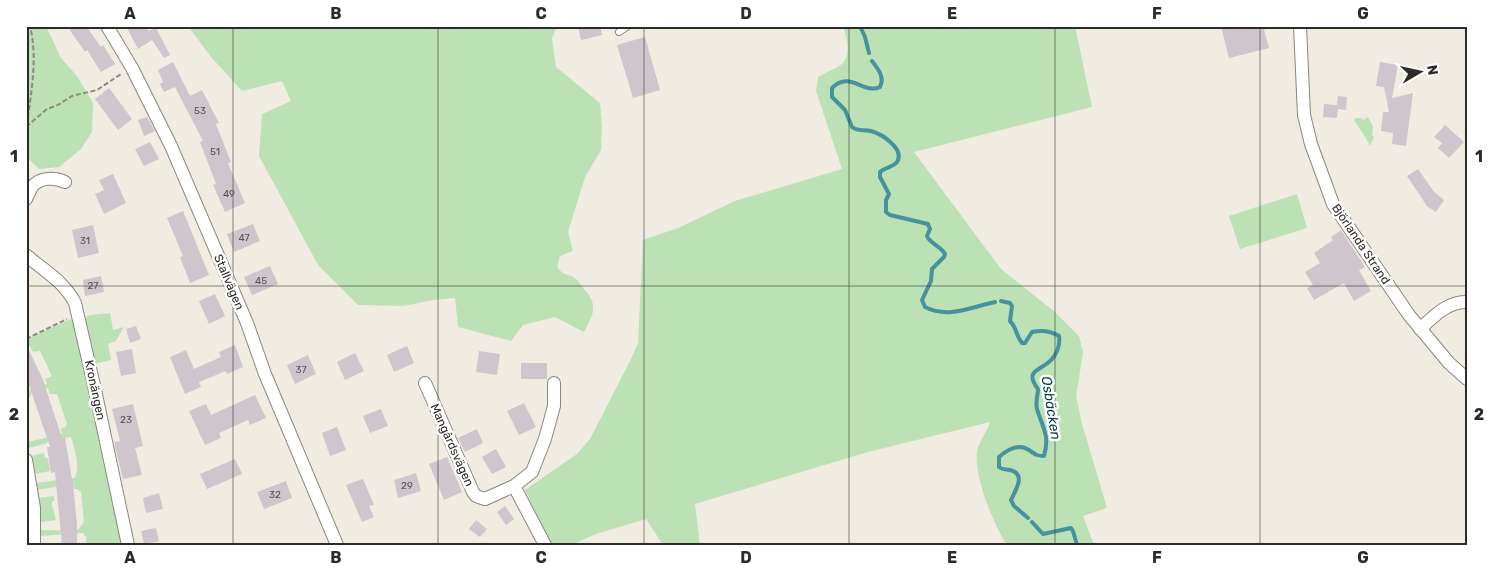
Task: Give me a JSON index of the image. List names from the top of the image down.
{
  "streets": {
    "street": [
      "Björlanda Strand",
      "Stallvägen",
      "Kronängen",
      "Mangårdsvägen"
    ]
  },
  "water": ["Osbäcken"],
  "house_numbers": [
    "53",
    "51",
    "49",
    "47",
    "31",
    "45",
    "27",
    "37",
    "23",
    "29",
    "32"
  ],
  "north": "right",
  "grid": {
    "columns": [
      "A",
      "B",
      "C",
      "D",
      "E",
      "F",
      "G"
    ],
    "rows": ["1", "2"]
  }
}
